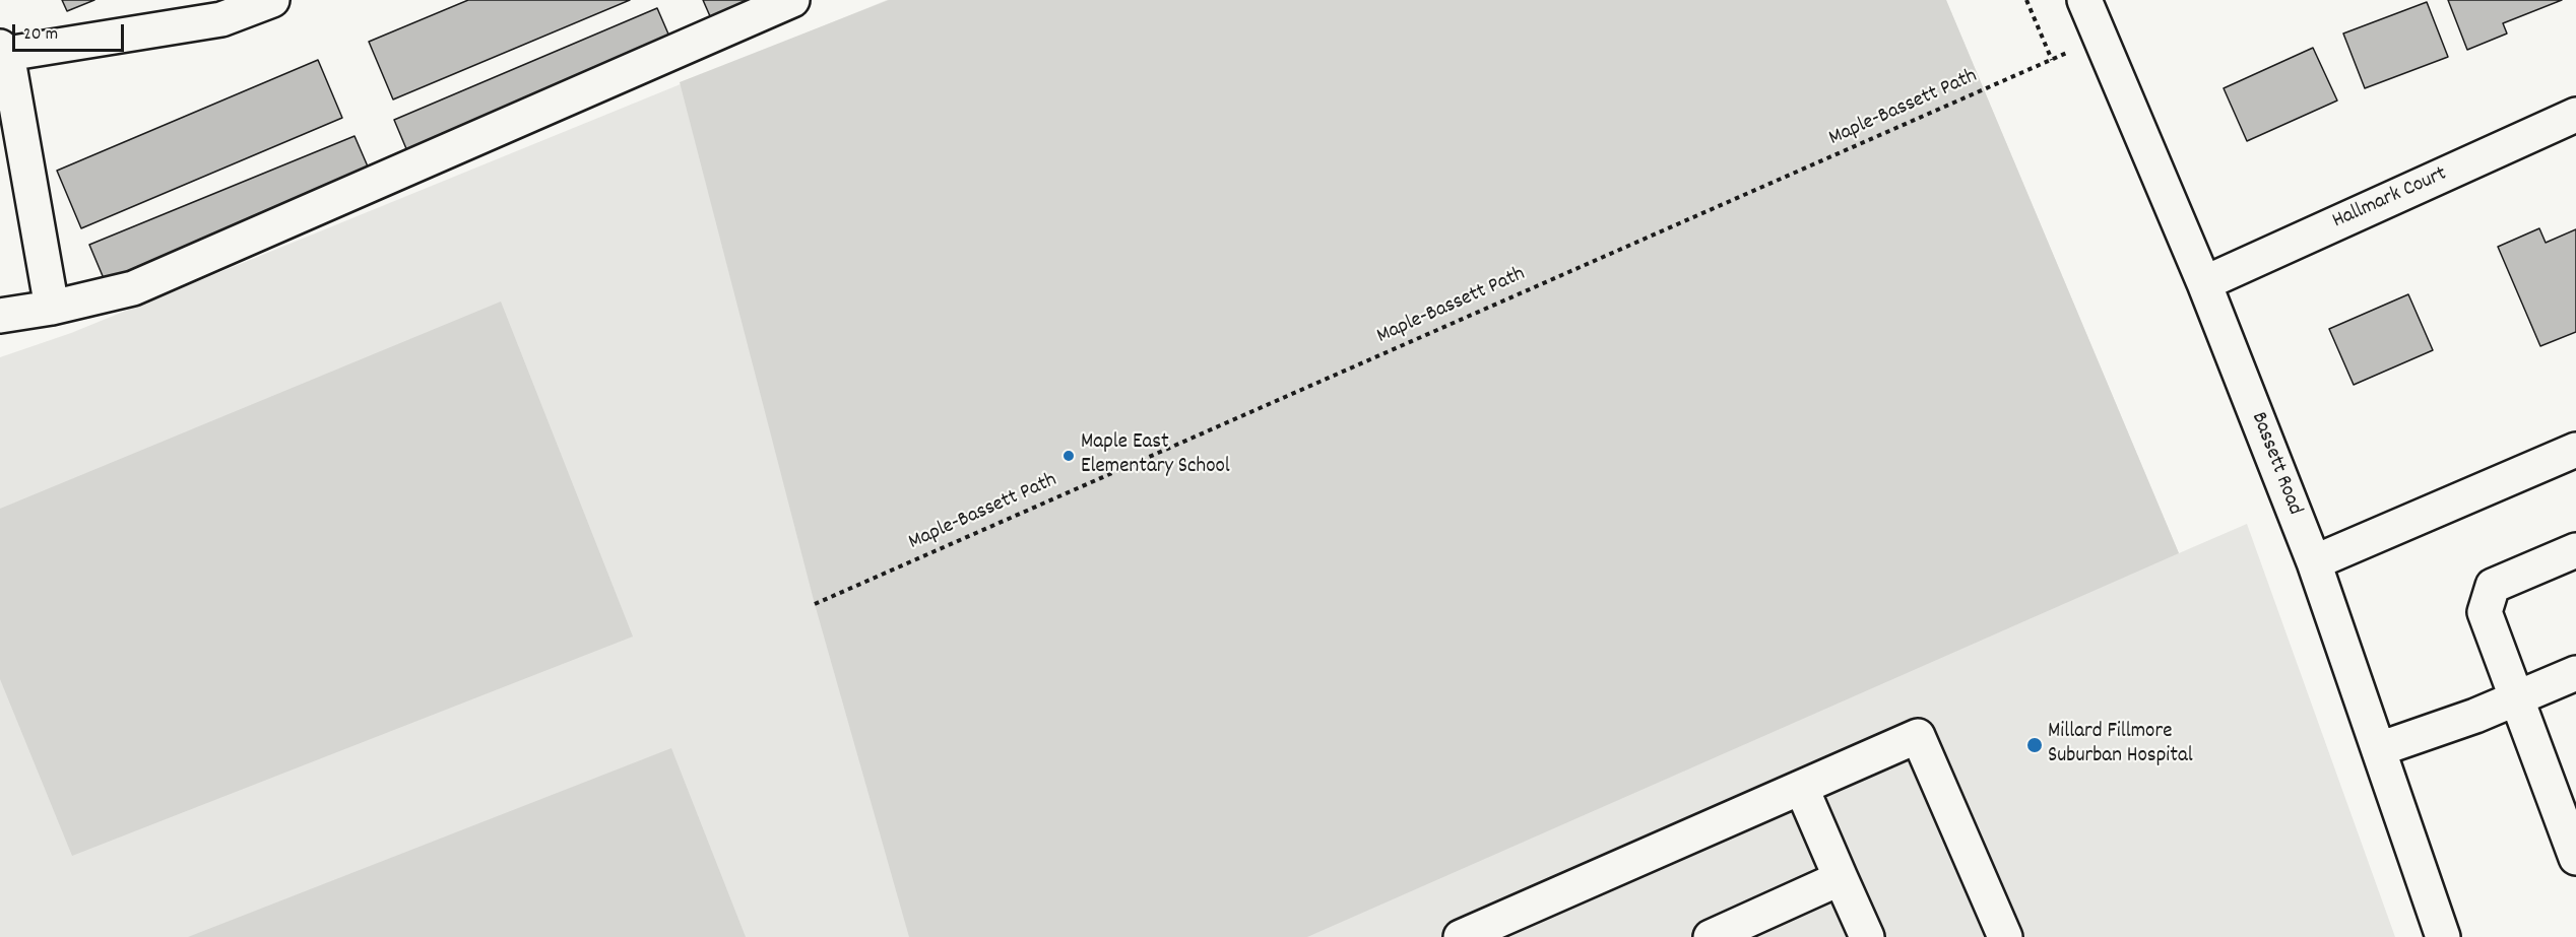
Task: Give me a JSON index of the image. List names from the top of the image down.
{
  "streets": {
    "street": ["Hallmark Court", "Bassett Road"],
    "path": ["Maple-Bassett Path"]
  },
  "crossings": [
    ["Maple-Bassett Path", "Bassett Road"],
    ["Hallmark Court", "Bassett Road"]
  ],
  "places": ["Maple East Elementary School", "Millard Fillmore Suburban Hospital"],
  "scale_bar": "20 m"
}
